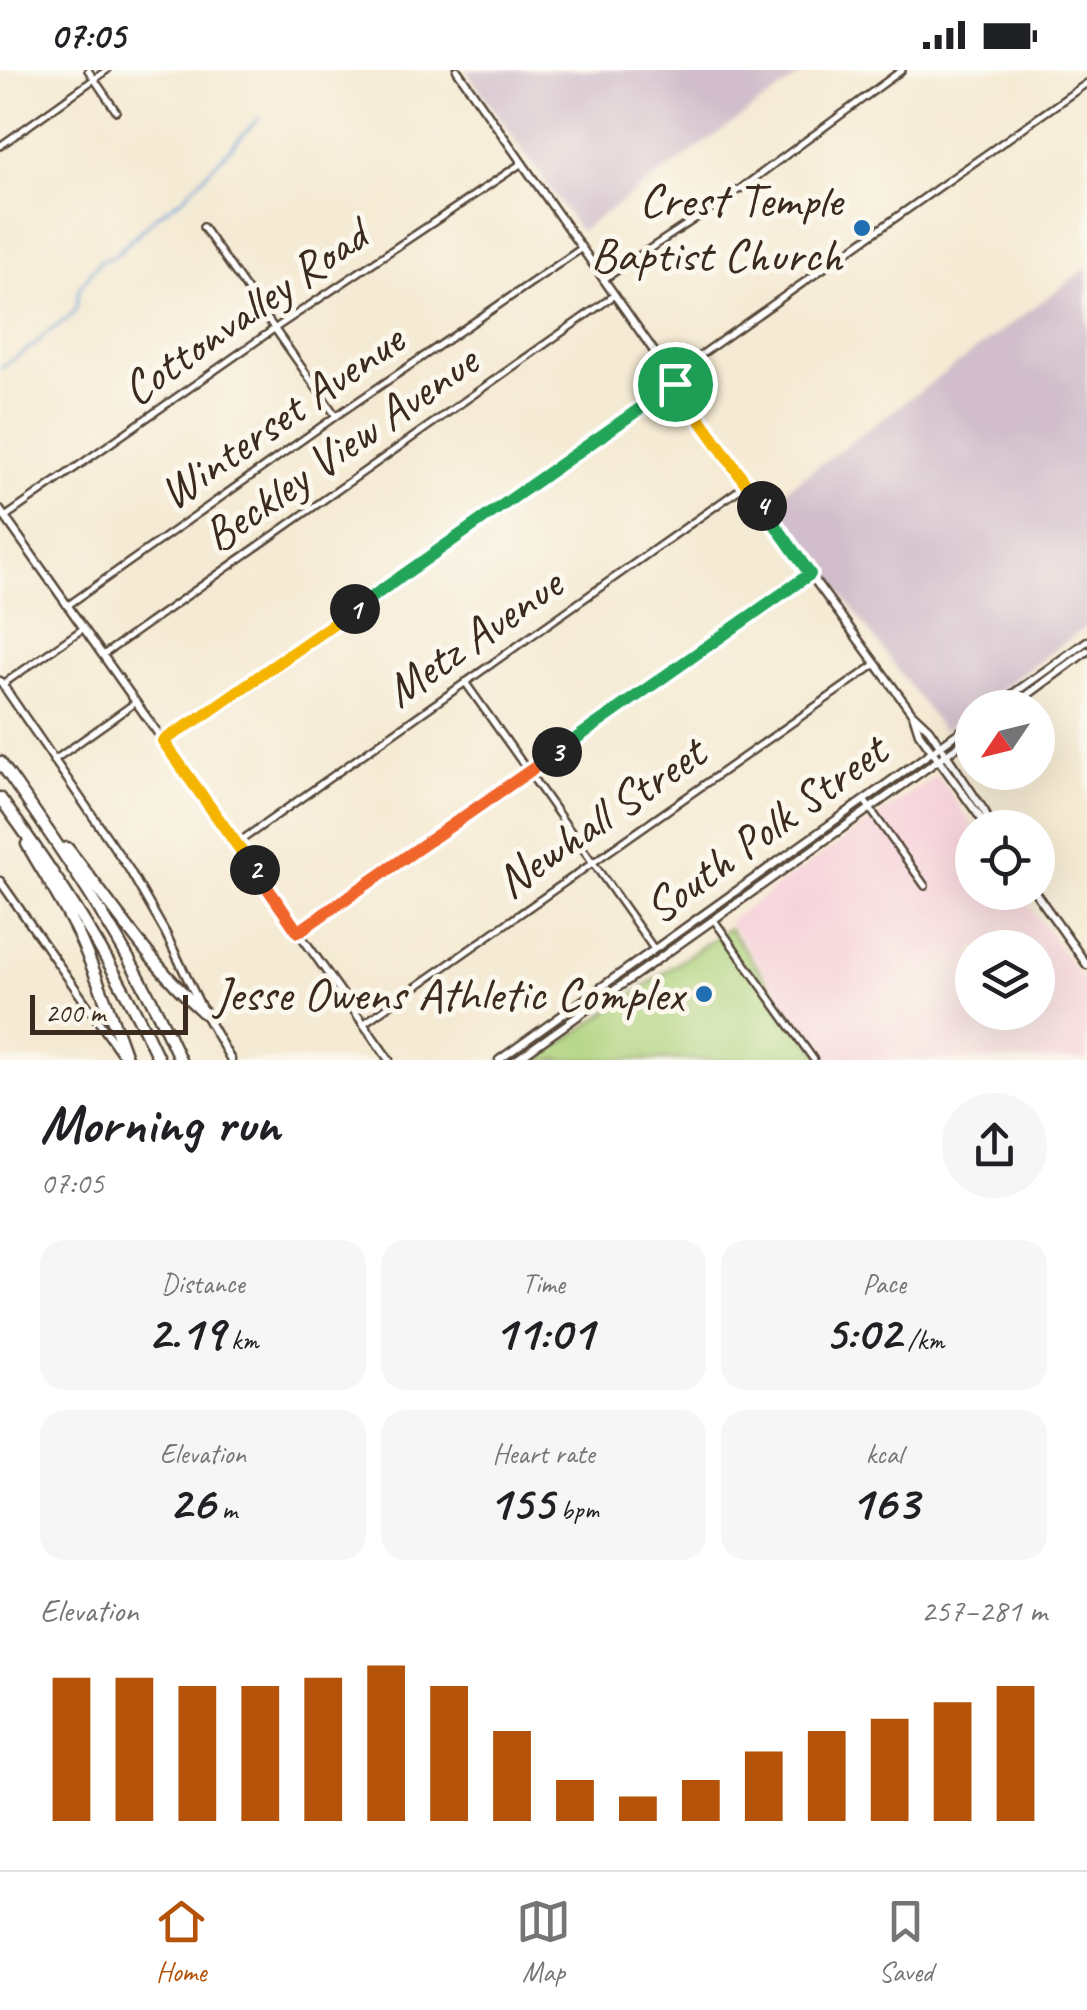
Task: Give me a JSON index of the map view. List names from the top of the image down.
{
  "streets": {
    "main road": ["South Polk Street"],
    "street": [
      "Cottonvalley Road",
      "Winterset Avenue",
      "Beckley View Avenue",
      "Metz Avenue",
      "Newhall Street"
    ]
  },
  "places": ["Crest Temple Baptist Church", "Jesse Owens Athletic Complex"],
  "scale_bar": "200 m",
  "north": "bottom left",
  "page": {
    "status": "07:05",
    "pins": [
      "4",
      "1",
      "3",
      "2"
    ],
    "scale": "200 m",
    "heading": ["Morning run", "07:05"],
    "stats": [
      ["Distance", "2.19 km"],
      ["Time", "11:01"],
      ["Pace", "5:02 /km"],
      ["Elevation", "26 m"],
      ["Heart rate", "155 bpm"],
      ["kcal", "163"]
    ],
    "chart": ["Elevation", "257–281 m"],
    "tabs": ["Home", "Map", "Saved"]
  }
}
